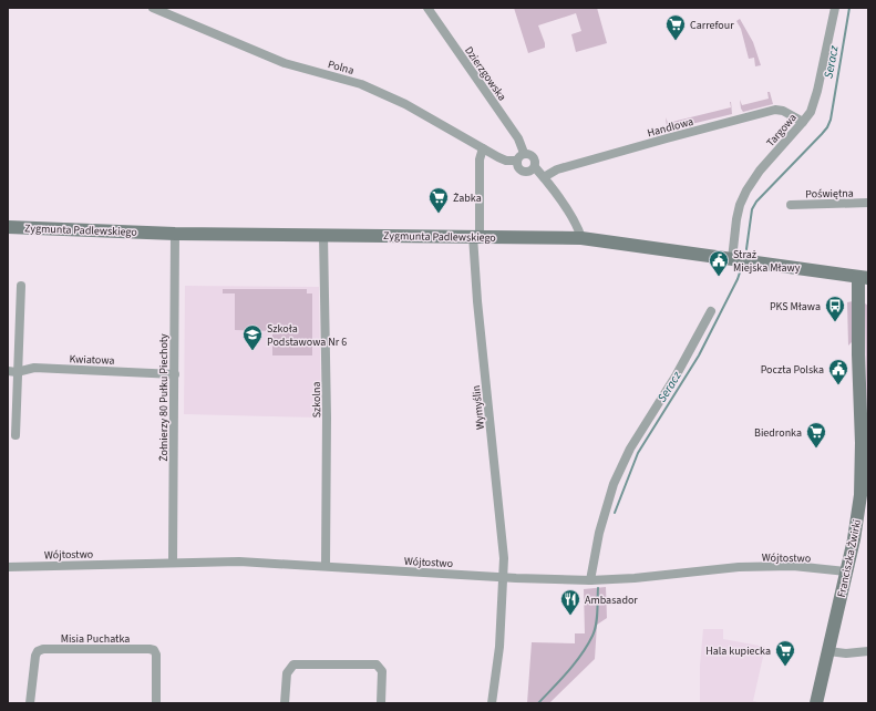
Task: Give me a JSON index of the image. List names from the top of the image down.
{
  "streets": {
    "street": [
      "Polna",
      "Dzierzgowska",
      "Handlowa",
      "Targowa",
      "Poświętna",
      "Zygmunta Padlewskiego",
      "Kwiatowa",
      "Żołnierzy 80 Pułku Piechoty",
      "Szkolna",
      "Wymyślin",
      "Wójtostwo",
      "Franciszka Żwirki",
      "Misia Puchatka"
    ]
  },
  "crossings": [
    ["Polna", "Dzierzgowska"],
    ["Polna", "Wymyślin"],
    ["Dzierzgowska", "Handlowa"],
    ["Dzierzgowska", "Zygmunta Padlewskiego"],
    ["Handlowa", "Targowa"],
    ["Targowa", "Zygmunta Padlewskiego"],
    ["Zygmunta Padlewskiego", "Żołnierzy 80 Pułku Piechoty"],
    ["Zygmunta Padlewskiego", "Szkolna"],
    ["Zygmunta Padlewskiego", "Wymyślin"],
    ["Zygmunta Padlewskiego", "Franciszka Żwirki"],
    ["Kwiatowa", "Żołnierzy 80 Pułku Piechoty"],
    ["Żołnierzy 80 Pułku Piechoty", "Wójtostwo"],
    ["Szkolna", "Wójtostwo"],
    ["Wymyślin", "Wójtostwo"],
    ["Wójtostwo", "Franciszka Żwirki"]
  ],
  "water": ["Seracz"],
  "places": {
    "supermarket": [
      "Carrefour",
      "Żabka",
      "Biedronka",
      "Hala kupiecka"
    ],
    "public building": ["Straż Miejska Mławy", "Poczta Polska"],
    "bus stop": ["PKS Mława"],
    "school or university": ["Szkoła Podstawowa Nr 6"],
    "restaurant": ["Ambasador"]
  }
}
